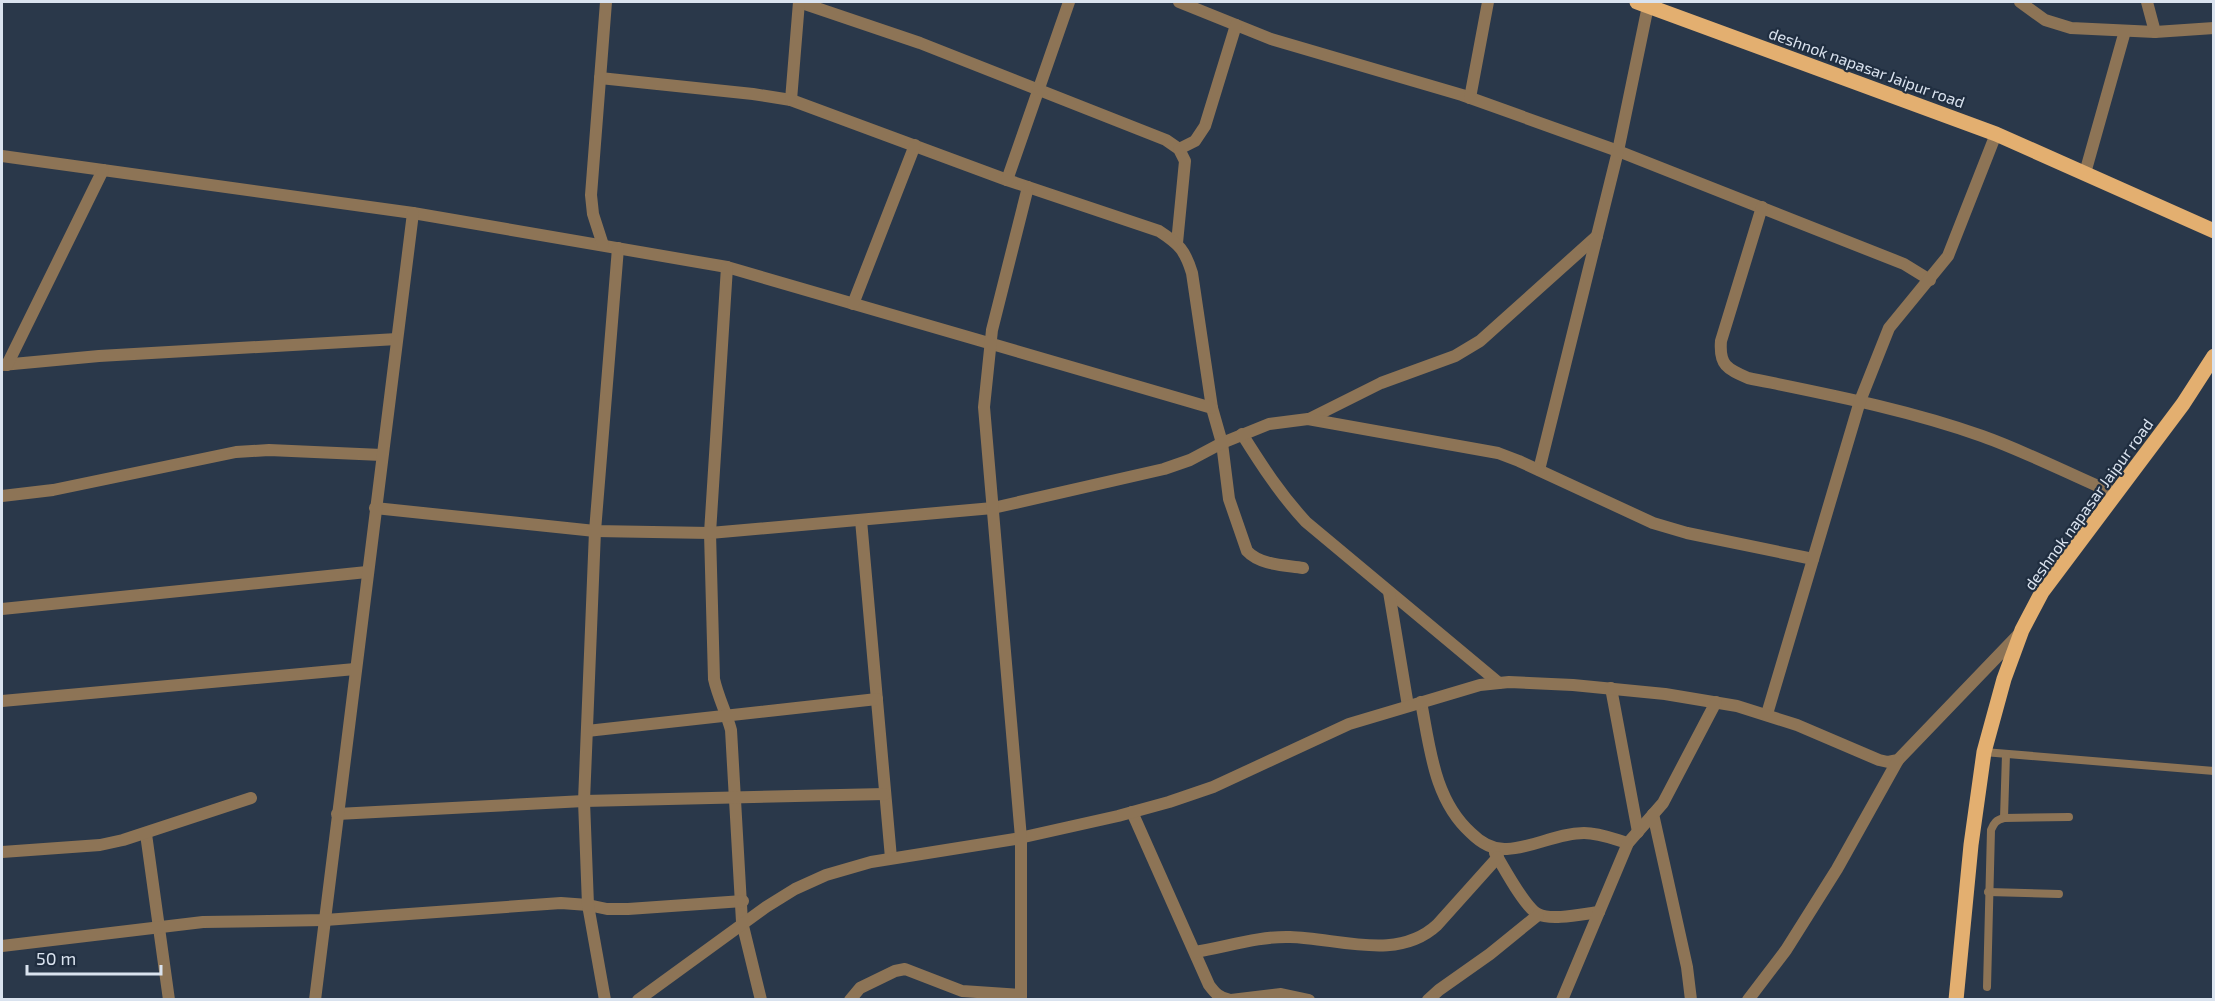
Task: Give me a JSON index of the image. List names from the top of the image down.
{
  "streets": {
    "main road": ["deshnok napasar Jaipur road"]
  },
  "scale_bar": "50 m"
}
